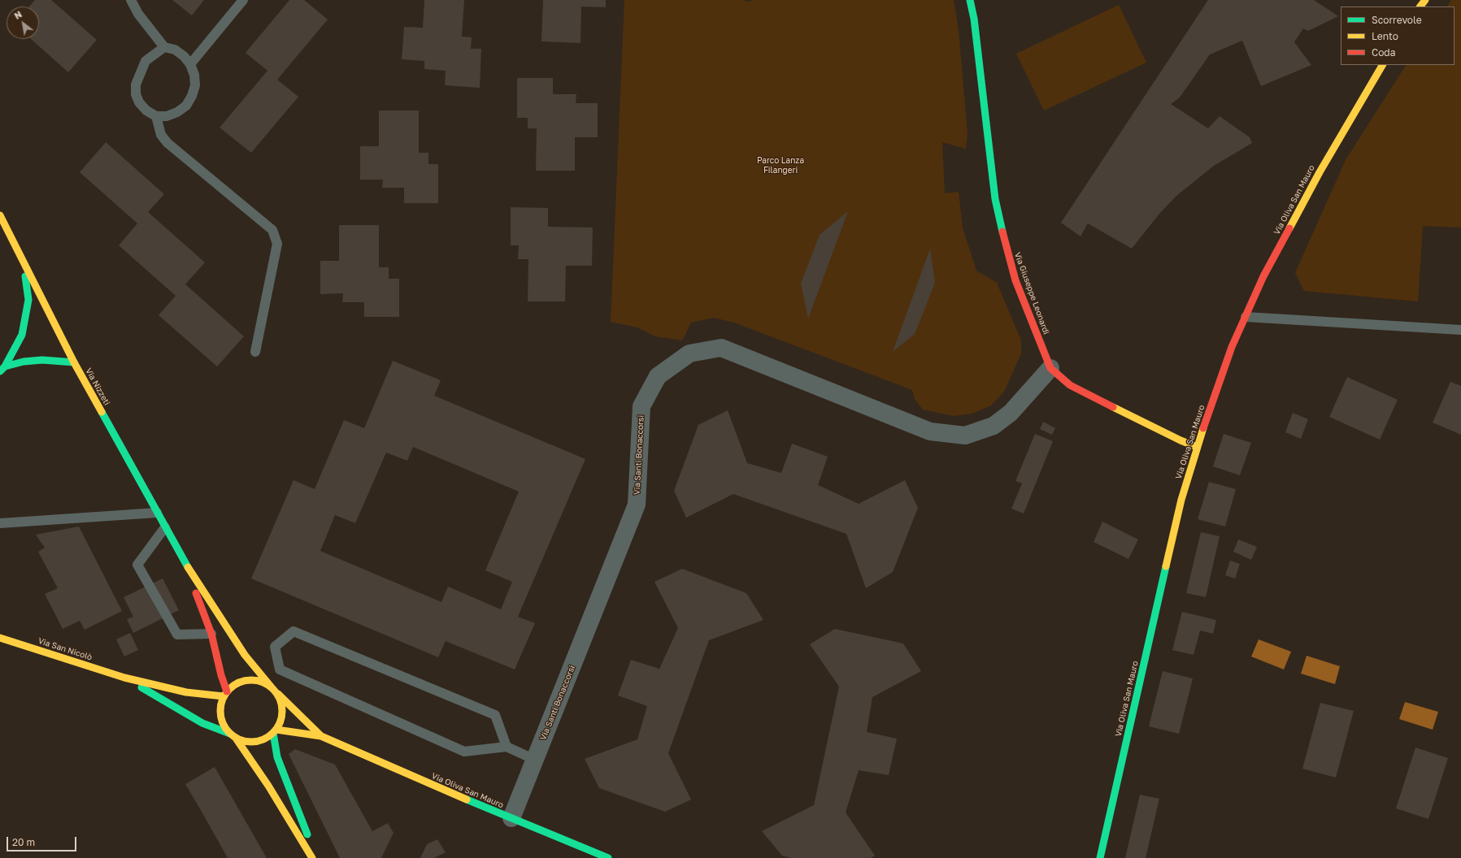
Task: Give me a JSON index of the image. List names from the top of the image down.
{
  "streets": {
    "street": [
      "Via Oliva San Mauro",
      "Via Giuseppe Leonardi",
      "Via Nizzeti",
      "Via Santi Bonaccorsi",
      "Via San Nicolò"
    ]
  },
  "crossings": [
    ["Via Oliva San Mauro", "Via Giuseppe Leonardi"],
    ["Via Oliva San Mauro", "Via Santi Bonaccorsi"],
    ["Via Giuseppe Leonardi", "Via Santi Bonaccorsi"]
  ],
  "parks": ["Parco Lanza Filangeri"],
  "legend": ["Scorrevole", "Lento", "Coda"],
  "scale_bar": "20 m",
  "north": "top left"
}
